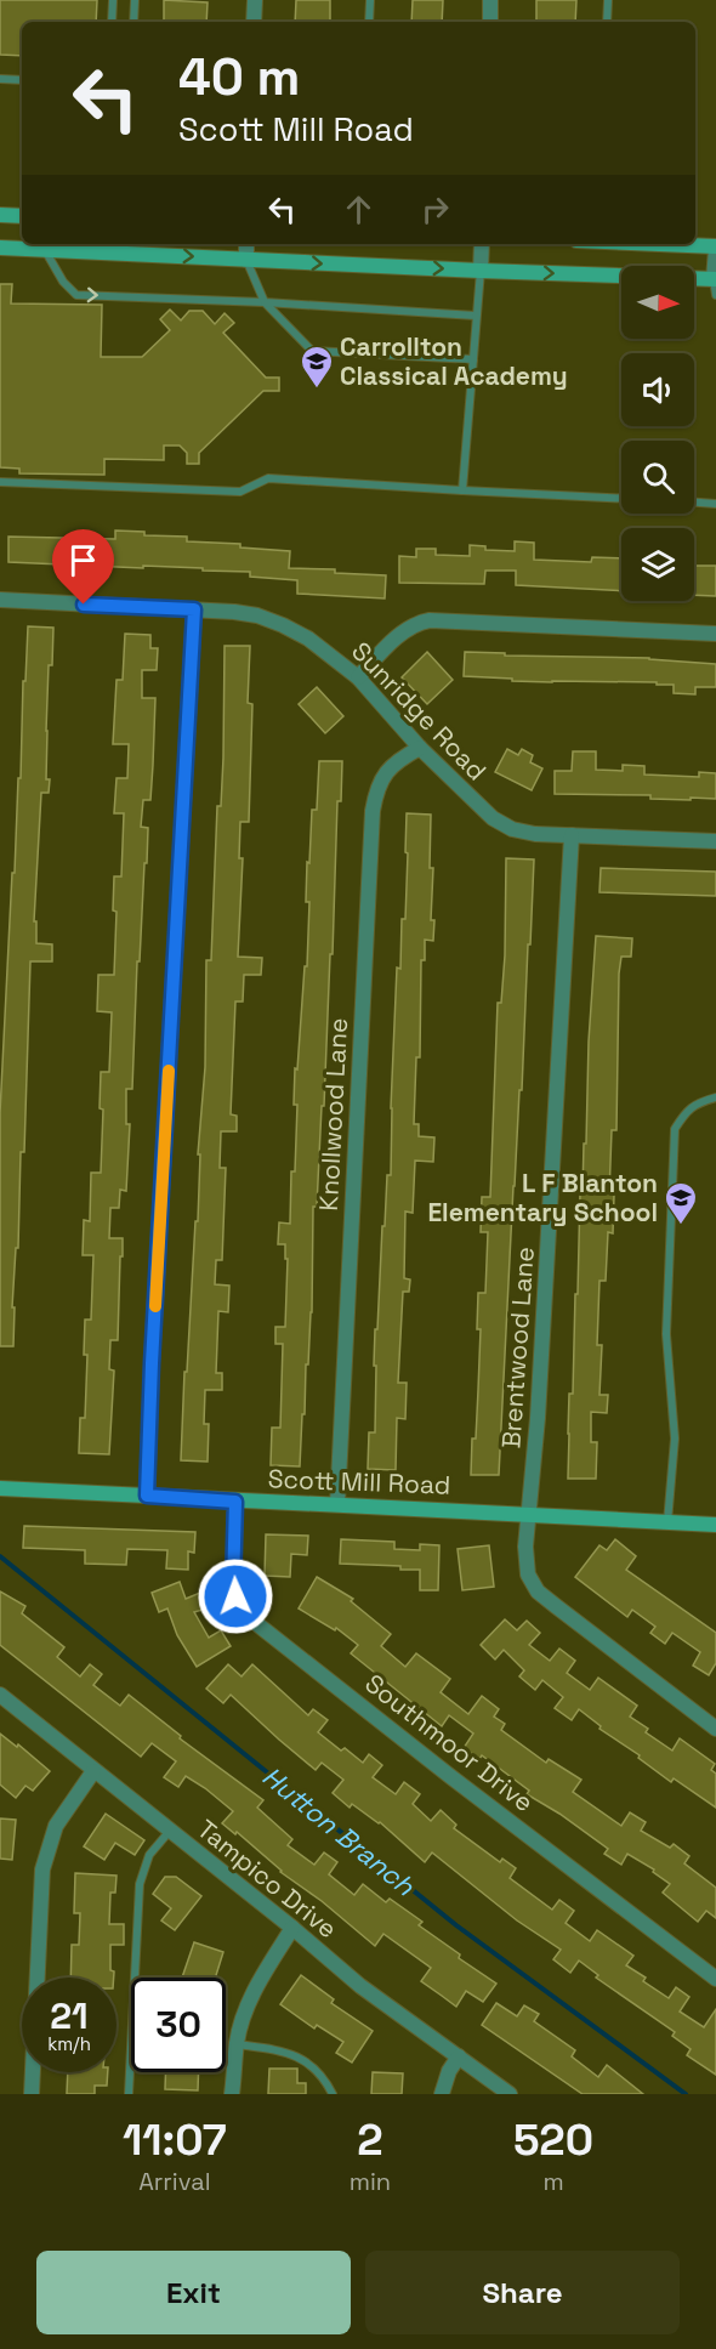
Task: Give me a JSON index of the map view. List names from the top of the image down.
{
  "streets": {
    "main road": ["Scott Mill Road"],
    "street": [
      "Sunridge Road",
      "Knollwood Lane",
      "Brentwood Lane",
      "Southmoor Drive",
      "Tampico Drive"
    ]
  },
  "crossings": [
    ["Sunridge Road", "Knollwood Lane"],
    ["Sunridge Road", "Brentwood Lane"],
    ["Knollwood Lane", "Scott Mill Road"],
    ["Brentwood Lane", "Scott Mill Road"],
    ["Scott Mill Road", "Southmoor Drive"]
  ],
  "water": ["Hutton Branch"],
  "places": {
    "school or university": ["Carrollton Classical Academy", "L F Blanton Elementary School"]
  },
  "north": "right",
  "page": {
    "turn": ["40 m", "Scott Mill Road"],
    "speed": "21 km/h",
    "limit": "30",
    "eta": [
      "11:07",
      "Arrival",
      "2",
      "min",
      "520",
      "m"
    ],
    "buttons": ["Exit", "Share"]
  }
}
